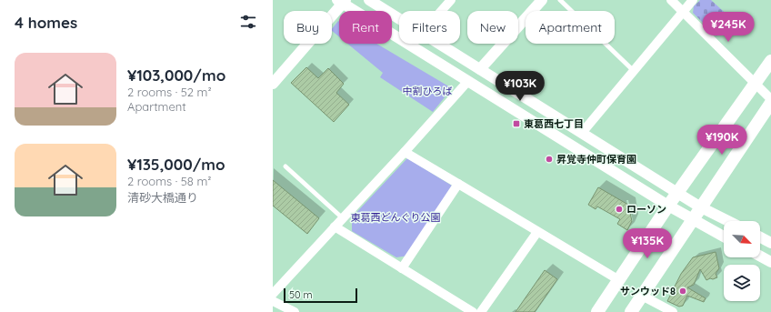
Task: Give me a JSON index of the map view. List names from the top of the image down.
{
  "parks": ["中割ひろば", "東葛西どんぐり公園"],
  "places": {
    "transit": ["東葛西七丁目"],
    "other": ["昇覚寺仲町保育園", "ローソン", "サンウッド8"]
  },
  "scale_bar": "50 m",
  "north": "bottom right",
  "page": {
    "heading": "4 homes",
    "chip": [
      "Buy",
      "Rent",
      "Filters",
      "New",
      "Apartment"
    ],
    "price": [
      "¥245K",
      "¥103K",
      "¥190K",
      "¥135K"
    ],
    "list": [
      {
        "name": "¥103,000/mo",
        "note": "2 rooms · 52 m² · Apartment"
      },
      {
        "name": "¥135,000/mo",
        "note": "2 rooms · 58 m² · 清砂大橋通り"
      }
    ],
    "scale": "50 m"
  }
}
